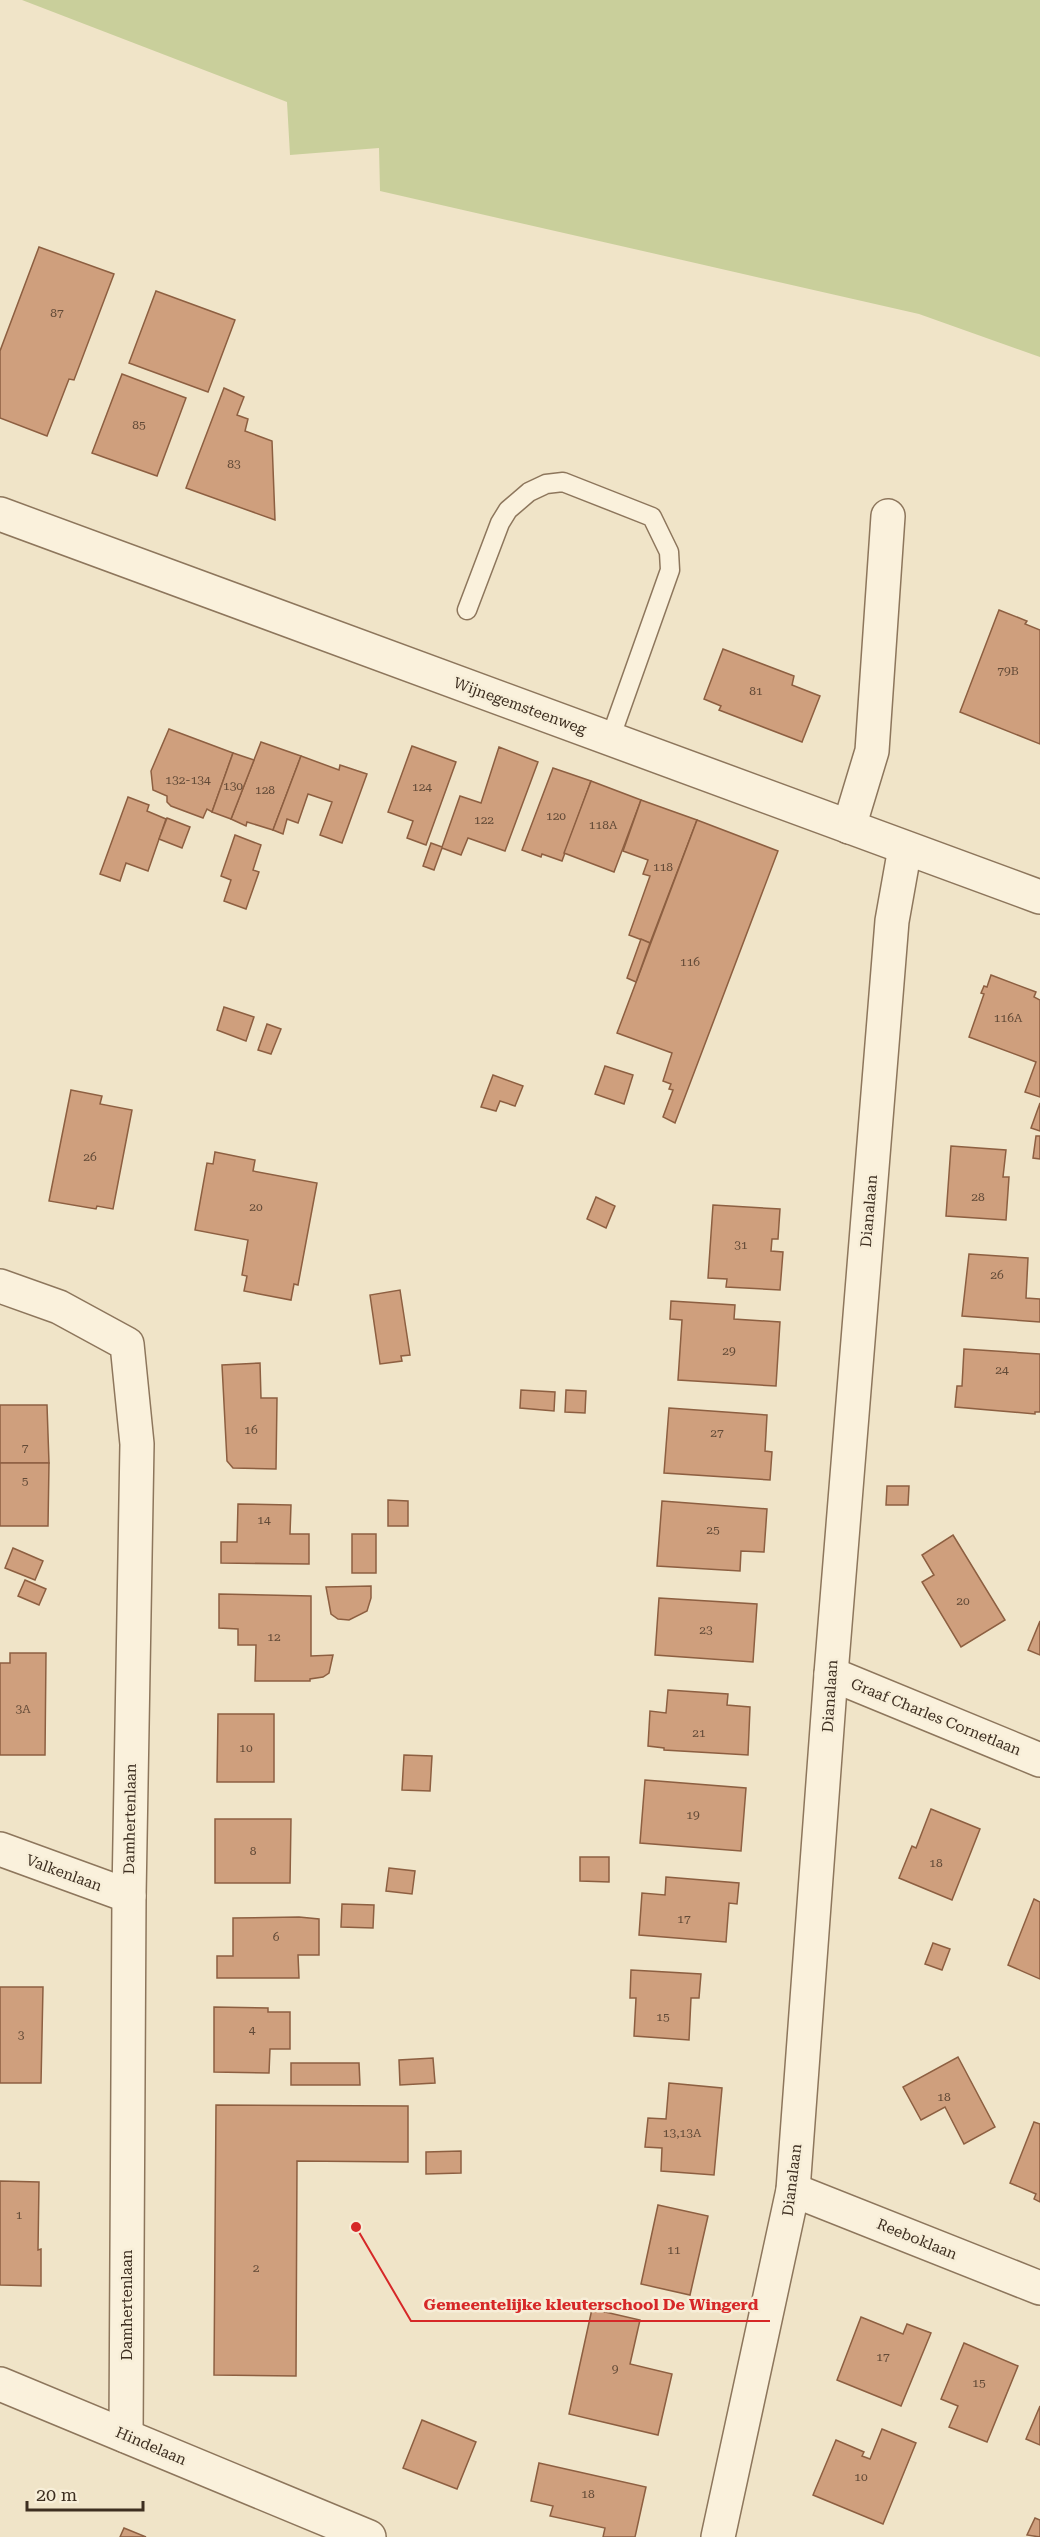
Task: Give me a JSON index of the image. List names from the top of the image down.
{
  "streets": {
    "street": [
      "Wijnegemsteenweg",
      "Dianalaan",
      "Graaf Charles Cornetlaan",
      "Damhertenlaan",
      "Valkenlaan",
      "Reeboklaan",
      "Hindelaan"
    ]
  },
  "crossings": [
    ["Wijnegemsteenweg", "Dianalaan"],
    ["Dianalaan", "Graaf Charles Cornetlaan"],
    ["Dianalaan", "Reeboklaan"],
    ["Damhertenlaan", "Valkenlaan"],
    ["Damhertenlaan", "Hindelaan"]
  ],
  "places": ["Gemeentelijke kleuterschool De Wingerd"],
  "house_numbers": [
    "87",
    "85",
    "83",
    "79B",
    "81",
    "132-134",
    "130",
    "124",
    "128",
    "120",
    "122",
    "118A",
    "118",
    "116",
    "116A",
    "26",
    "28",
    "20",
    "31",
    "26",
    "29",
    "24",
    "16",
    "27",
    "7",
    "5",
    "14",
    "25",
    "20",
    "23",
    "12",
    "3A",
    "21",
    "10",
    "19",
    "8",
    "18",
    "17",
    "6",
    "15",
    "4",
    "3",
    "18",
    "13,13A",
    "1",
    "11",
    "2",
    "17",
    "9",
    "15",
    "10",
    "18"
  ],
  "scale_bar": "20 m"
}
